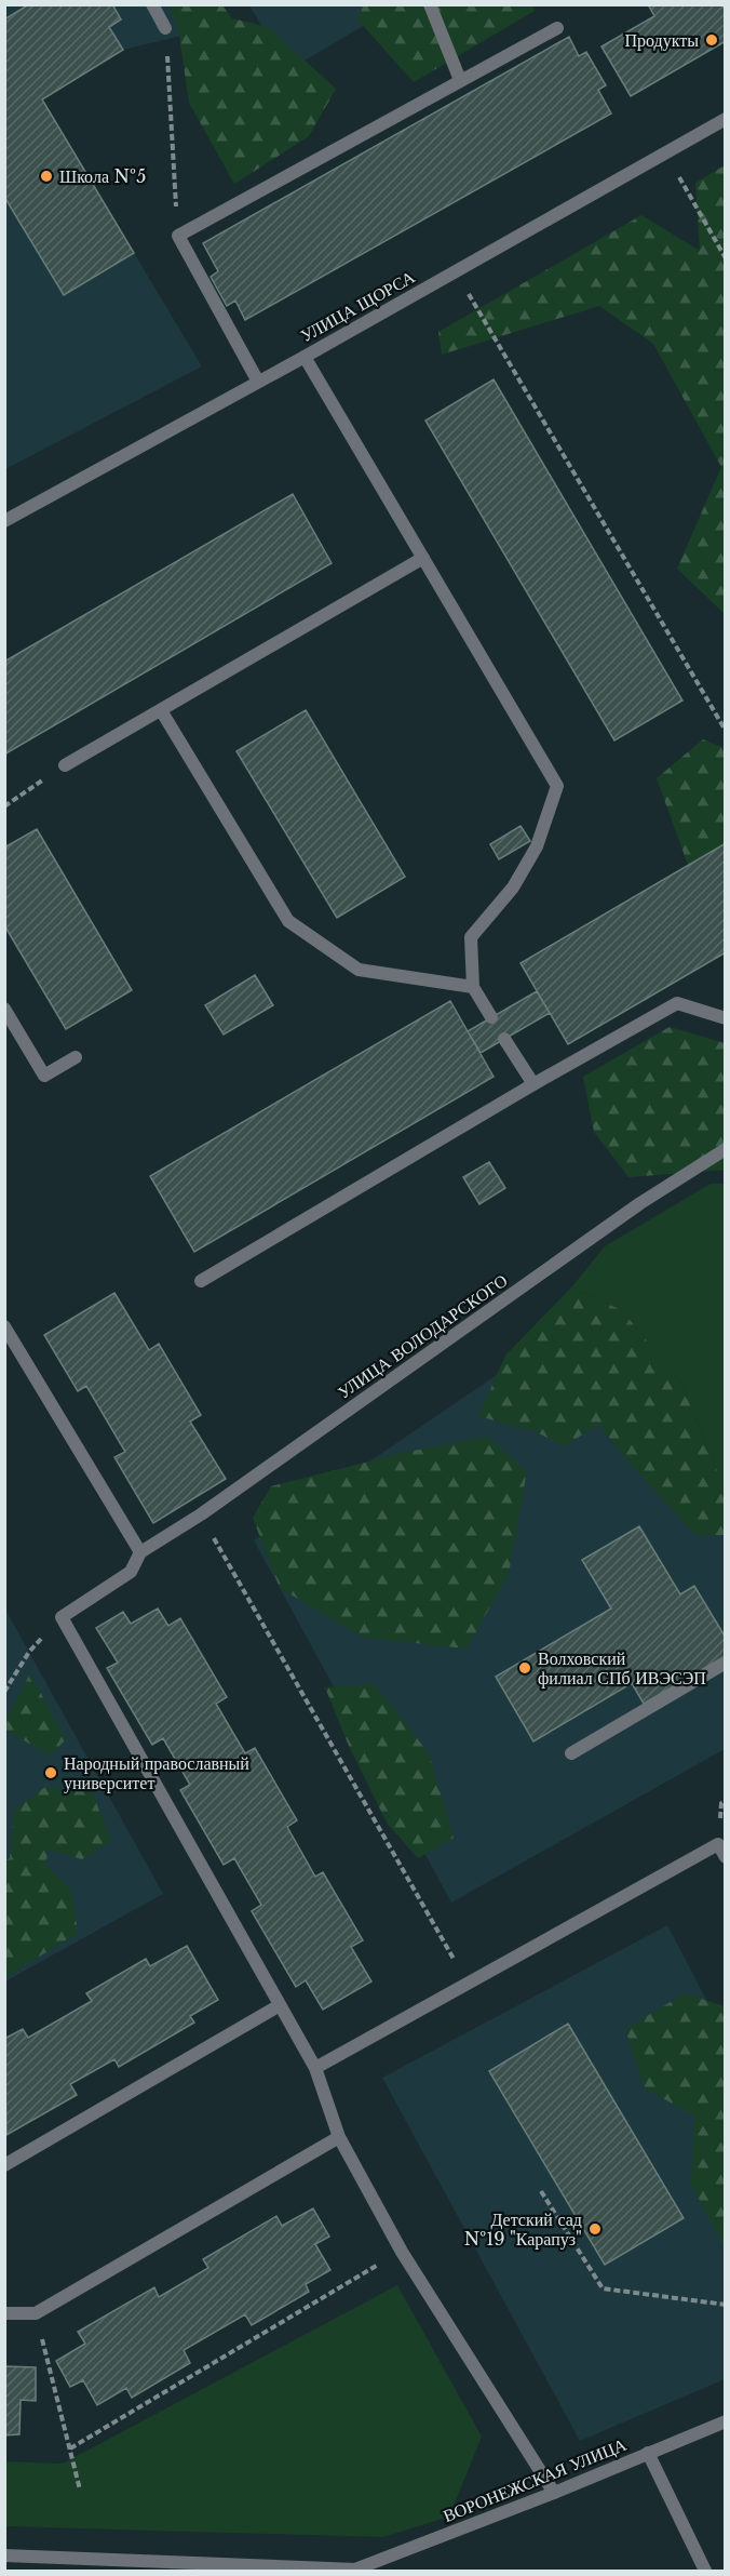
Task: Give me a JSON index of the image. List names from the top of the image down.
{
  "streets": {
    "street": ["УЛИЦА ЩОРСА", "УЛИЦА ВОЛОДАРСКОГО", "ВОРОНЕЖСКАЯ УЛИЦА"]
  },
  "places": [
    "Продукты",
    "Школа №5",
    "Волховский филиал СПб ИВЭСЭП",
    "Народный православный университет",
    "Детский сад №19 \"Карапуз\""
  ]
}
